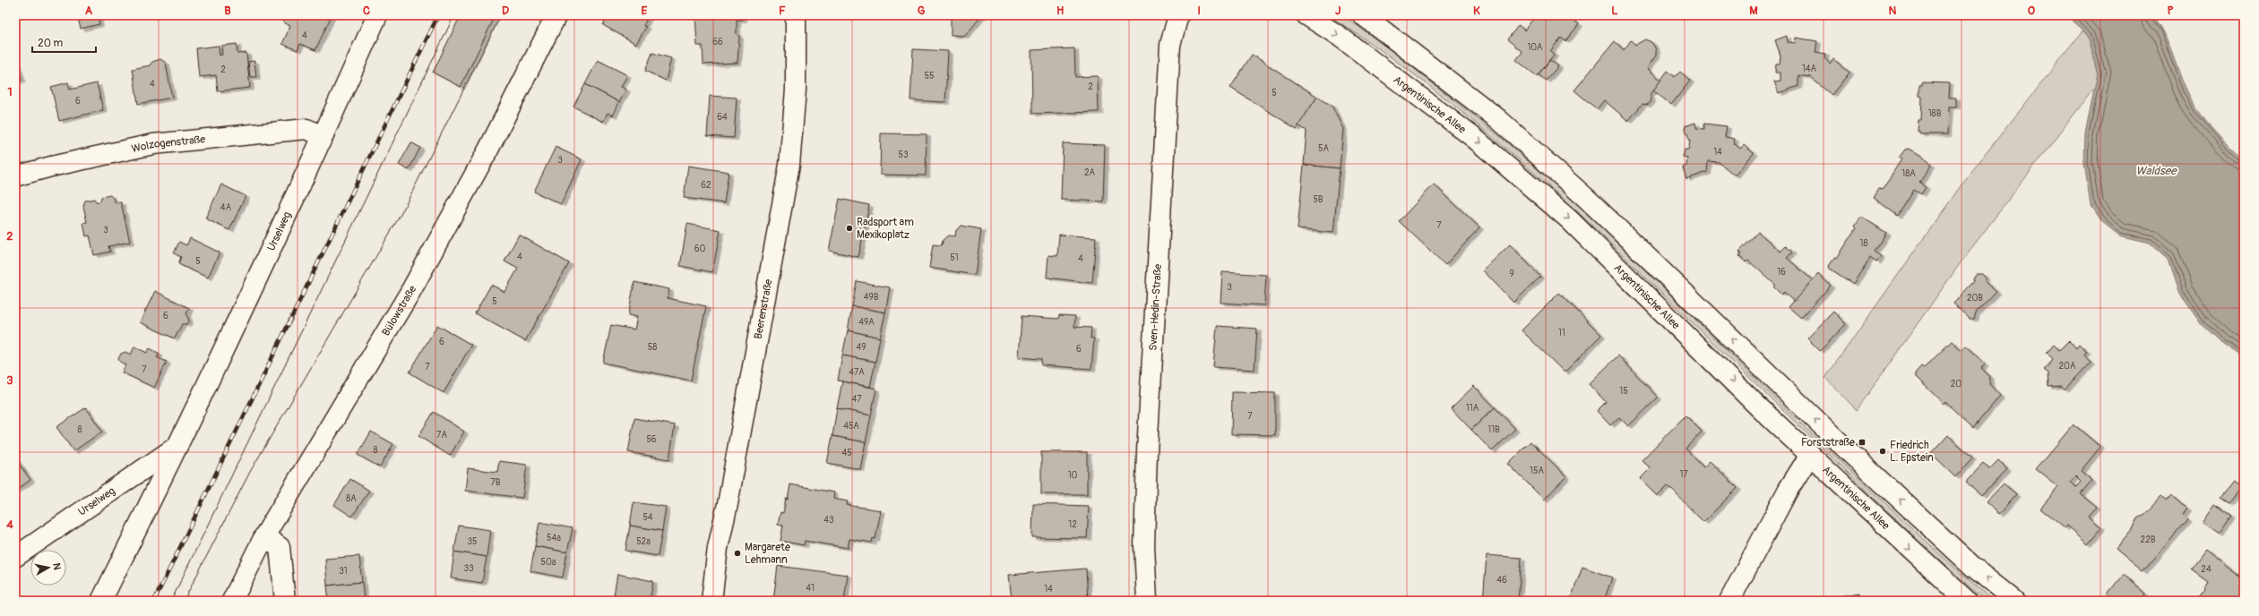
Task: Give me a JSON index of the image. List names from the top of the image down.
{
  "streets": {
    "street": [
      "Argentinische Allee",
      "Wolzogenstraße",
      "Urselweg",
      "Sven-Hedin-Straße",
      "Beerenstraße",
      "Bülowstraße"
    ]
  },
  "crossings": [
    ["Wolzogenstraße", "Urselweg"]
  ],
  "water": ["Waldsee"],
  "places": {
    "other": ["Radsport am Mexikoplatz", "Friedrich L. Epstein", "Margarete Lehmann"],
    "transit": ["Forststraße"]
  },
  "house_numbers": [
    "4",
    "66",
    "10A",
    "14A",
    "2",
    "55",
    "4",
    "2",
    "5",
    "6",
    "18B",
    "64",
    "5A",
    "14",
    "53",
    "3",
    "2A",
    "18A",
    "62",
    "5B",
    "4A",
    "7",
    "3",
    "18",
    "60",
    "4",
    "51",
    "4",
    "5",
    "16",
    "9",
    "3",
    "49B",
    "20B",
    "5",
    "6",
    "49A",
    "11",
    "6",
    "58",
    "49",
    "6",
    "20A",
    "7",
    "7",
    "47A",
    "20",
    "15",
    "47",
    "11A",
    "7",
    "45A",
    "8",
    "11B",
    "7A",
    "56",
    "8",
    "45",
    "15A",
    "17",
    "10",
    "7B",
    "8A",
    "54",
    "43",
    "12",
    "54a",
    "22B",
    "35",
    "52a",
    "50a",
    "33",
    "24",
    "31",
    "46",
    "41",
    "14"
  ],
  "scale_bar": "20 m",
  "north": "right",
  "grid": {
    "columns": [
      "A",
      "B",
      "C",
      "D",
      "E",
      "F",
      "G",
      "H",
      "I",
      "J",
      "K",
      "L",
      "M",
      "N",
      "O",
      "P"
    ],
    "rows": [
      "1",
      "2",
      "3",
      "4"
    ]
  }
}
